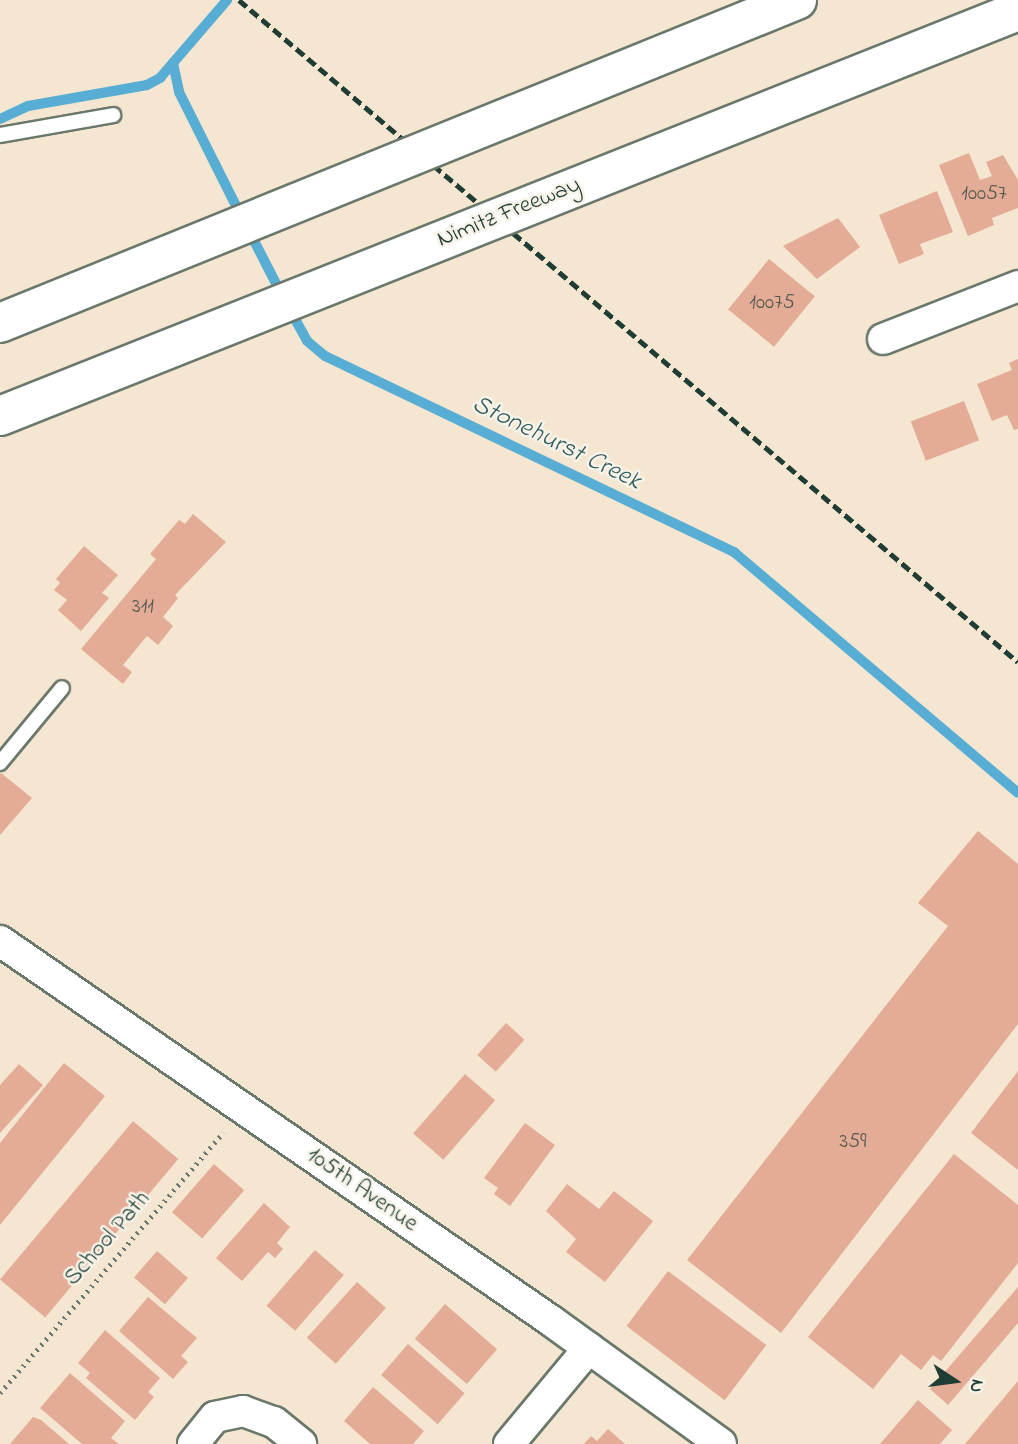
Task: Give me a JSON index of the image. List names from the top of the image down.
{
  "streets": {
    "highway": ["Nimitz Freeway"],
    "street": ["105th Avenue"],
    "path": ["School Path"]
  },
  "crossings": [
    ["105th Avenue", "School Path"]
  ],
  "water": ["Stonehurst Creek"],
  "house_numbers": [
    "10057",
    "10075",
    "311",
    "359"
  ],
  "north": "right"
}
